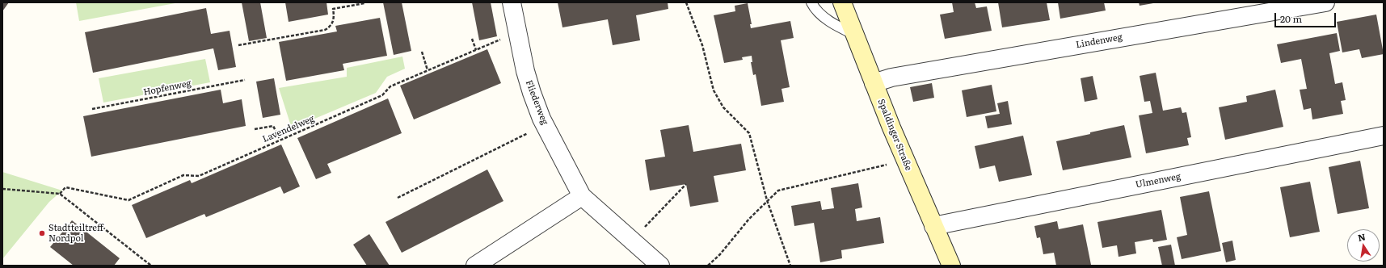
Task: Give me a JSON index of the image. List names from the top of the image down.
{
  "streets": {
    "street": [
      "Lindenweg",
      "Fliederweg",
      "Spaldinger Straße",
      "Ulmenweg"
    ],
    "path": ["Hopfenweg", "Lavendelweg"]
  },
  "crossings": [
    ["Lindenweg", "Spaldinger Straße"],
    ["Fliederweg", "Lavendelweg"],
    ["Spaldinger Straße", "Ulmenweg"]
  ],
  "places": ["Stadtteiltreff Nordpol"],
  "scale_bar": "20 m",
  "north": "top"
}
